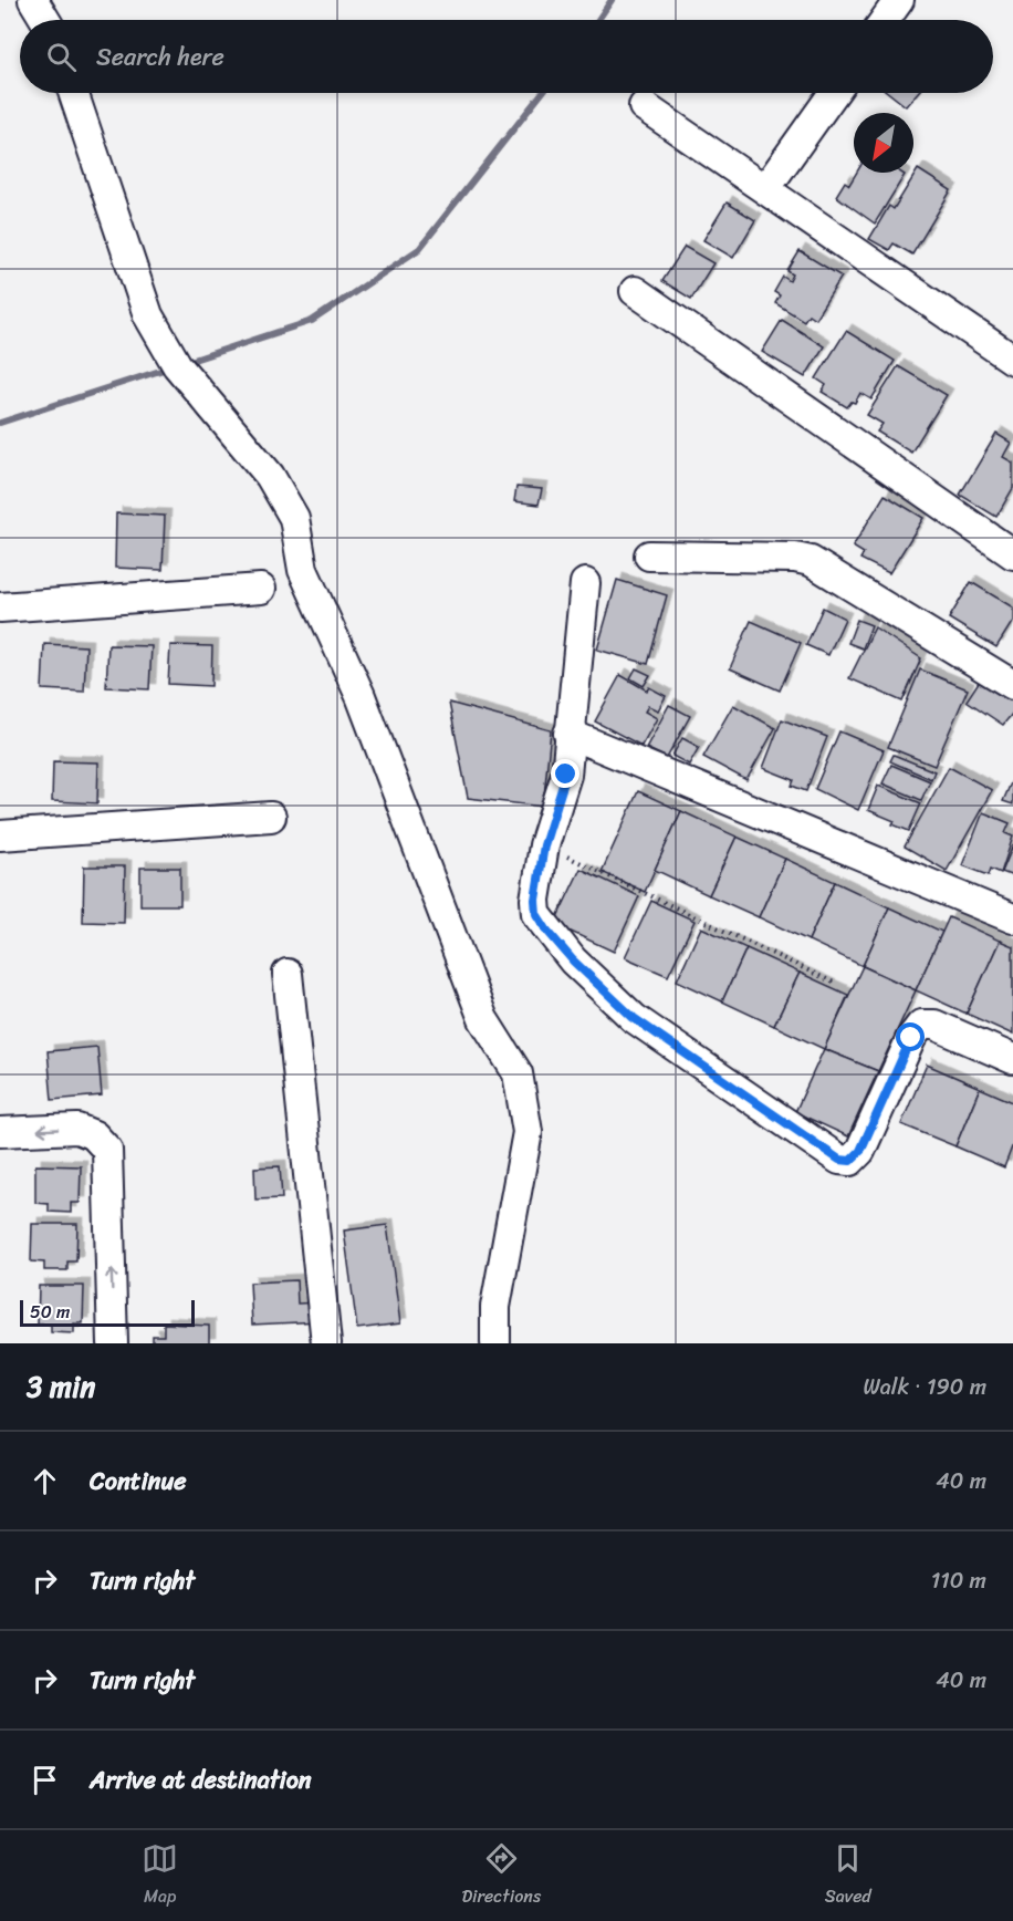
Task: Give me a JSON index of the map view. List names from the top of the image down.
{
  "scale_bar": "50 m",
  "north": "bottom left",
  "page": {
    "search": "Search here",
    "scale": "50 m",
    "heading": ["3 min", "Walk · 190 m"],
    "list": [
      ["Continue", "40 m"],
      ["Turn right", "110 m"],
      ["Turn right", "40 m"],
      "Arrive at destination"
    ],
    "nav": ["Map", "Directions", "Saved"]
  }
}
